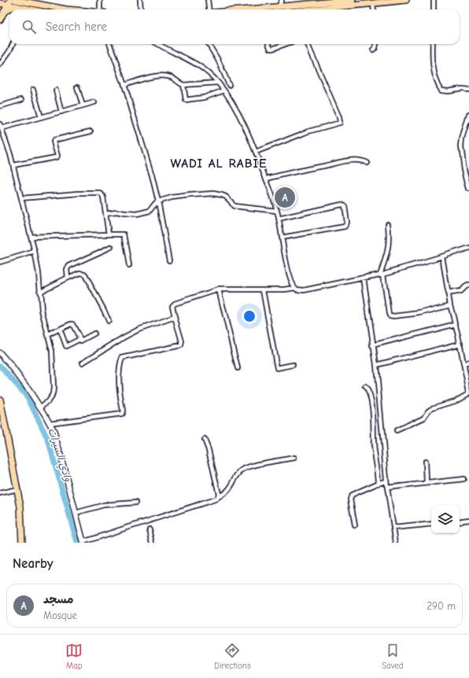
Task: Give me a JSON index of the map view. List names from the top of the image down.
{
  "districts": ["WADI AL RABIE"],
  "water": ["وادي السيرات"],
  "page": {
    "search": "Search here",
    "pins": "A",
    "heading": "Nearby",
    "list": [
      {
        "mark": "A",
        "name": "مسجد",
        "note": "Mosque",
        "value": "290 m"
      }
    ],
    "nav": ["Map", "Directions", "Saved"]
  }
}
